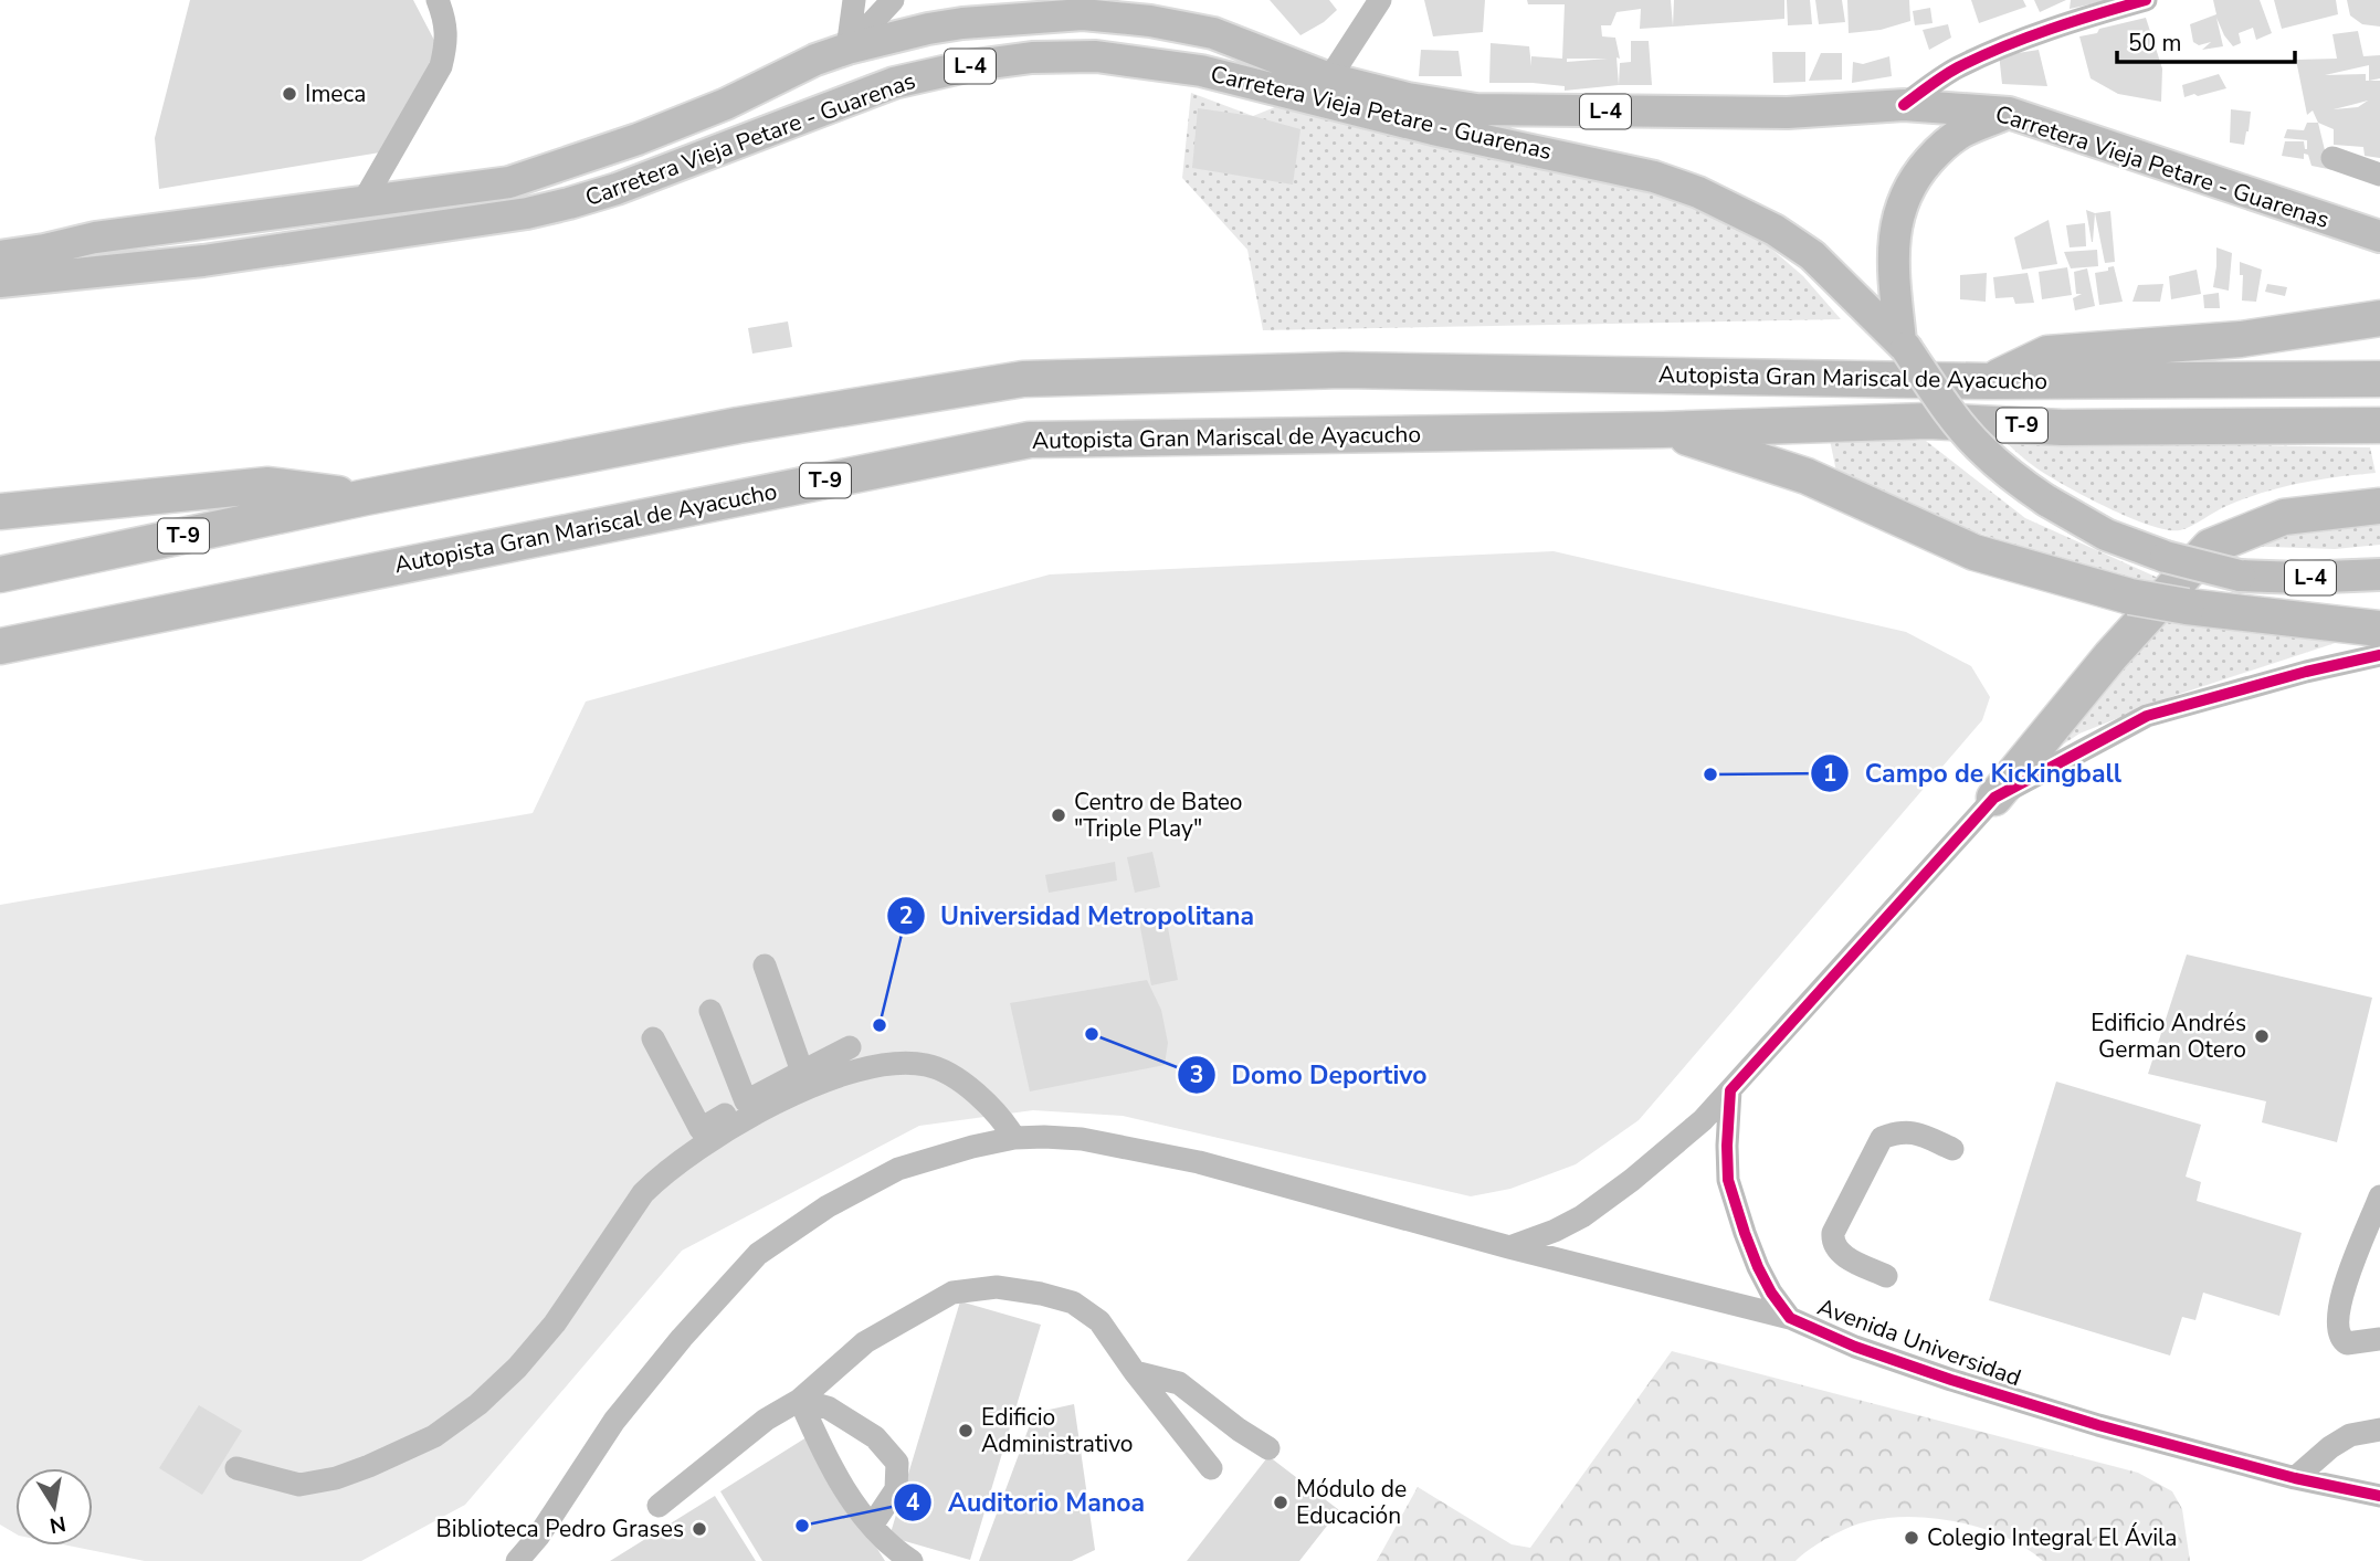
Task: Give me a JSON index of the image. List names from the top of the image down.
{
  "streets": {
    "highway": ["Autopista Gran Mariscal de Ayacucho", "T-9"],
    "main road": ["L-4", "Carretera Vieja Petare - Guarenas"],
    "street": ["Avenida Universidad"]
  },
  "crossings": [
    ["L-4", "Carretera Vieja Petare - Guarenas"]
  ],
  "places": [
    "Imeca",
    "Campo de Kickingball",
    "Centro de Bateo \"Triple Play\"",
    "Universidad Metropolitana",
    "Domo Deportivo",
    "Edificio Andrés German Otero",
    "Edificio Administrativo",
    "Módulo de Educación",
    "Auditorio Manoa",
    "Biblioteca Pedro Grases",
    "Colegio Integral El Ávila"
  ],
  "scale_bar": "50 m",
  "north": "bottom"
}
